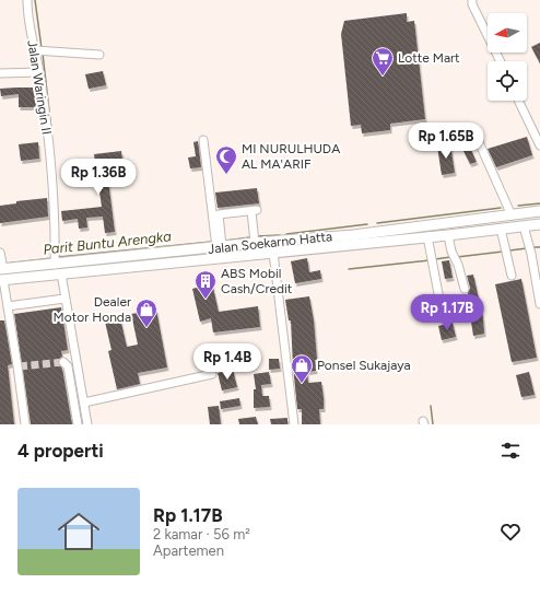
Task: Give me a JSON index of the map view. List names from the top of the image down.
{
  "streets": {
    "main road": ["Jalan Soekarno Hatta"],
    "street": ["Jalan Waringin II"]
  },
  "crossings": [
    ["Jalan Waringin II", "Jalan Soekarno Hatta"]
  ],
  "water": ["Parit Buntu Arengka"],
  "places": {
    "supermarket": ["Lotte Mart"],
    "mosque": ["MI NURULHUDA AL MA'ARIF"],
    "building": ["ABS Mobil Cash/Credit"],
    "shop": ["Dealer Motor Honda", "Ponsel Sukajaya"]
  },
  "north": "left",
  "page": {
    "price": [
      "Rp 1.65B",
      "Rp 1.36B",
      "Rp 1.17B",
      "Rp 1.4B"
    ],
    "heading": "4 properti",
    "list": [
      {
        "name": "Rp 1.17B",
        "note": "2 kamar · 56 m² · Apartemen"
      }
    ]
  }
}
